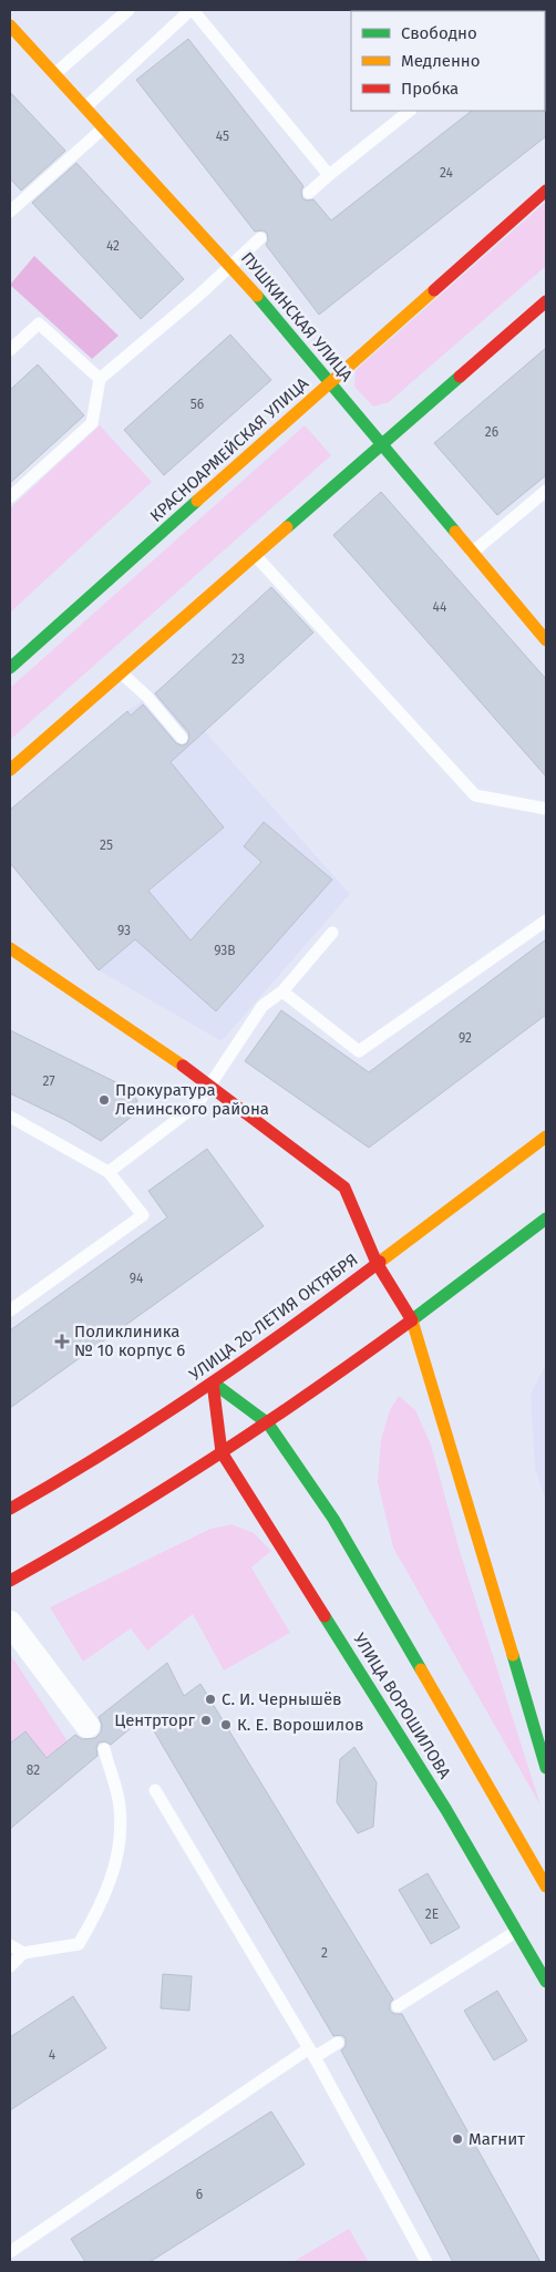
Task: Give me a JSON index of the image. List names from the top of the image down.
{
  "streets": {
    "main road": [
      "ПУШКИНСКАЯ УЛИЦА",
      "КРАСНОАРМЕЙСКАЯ УЛИЦА",
      "УЛИЦА 20-ЛЕТИЯ ОКТЯБРЯ",
      "УЛИЦА ВОРОШИЛОВА"
    ]
  },
  "crossings": [
    ["ПУШКИНСКАЯ УЛИЦА", "КРАСНОАРМЕЙСКАЯ УЛИЦА"],
    ["УЛИЦА 20-ЛЕТИЯ ОКТЯБРЯ", "УЛИЦА ВОРОШИЛОВА"]
  ],
  "places": {
    "other": [
      "Прокуратура Ленинского района",
      "С. И. Чернышёв",
      "Центрторг",
      "К. Е. Ворошилов",
      "Магнит"
    ],
    "health": ["Поликлиника № 10 корпус 6"]
  },
  "house_numbers": [
    "45",
    "24",
    "42",
    "56",
    "26",
    "44",
    "23",
    "25",
    "93",
    "93В",
    "92",
    "27",
    "94",
    "82",
    "2Е",
    "2",
    "4",
    "6"
  ],
  "legend": ["Свободно", "Медленно", "Пробка"]
}
